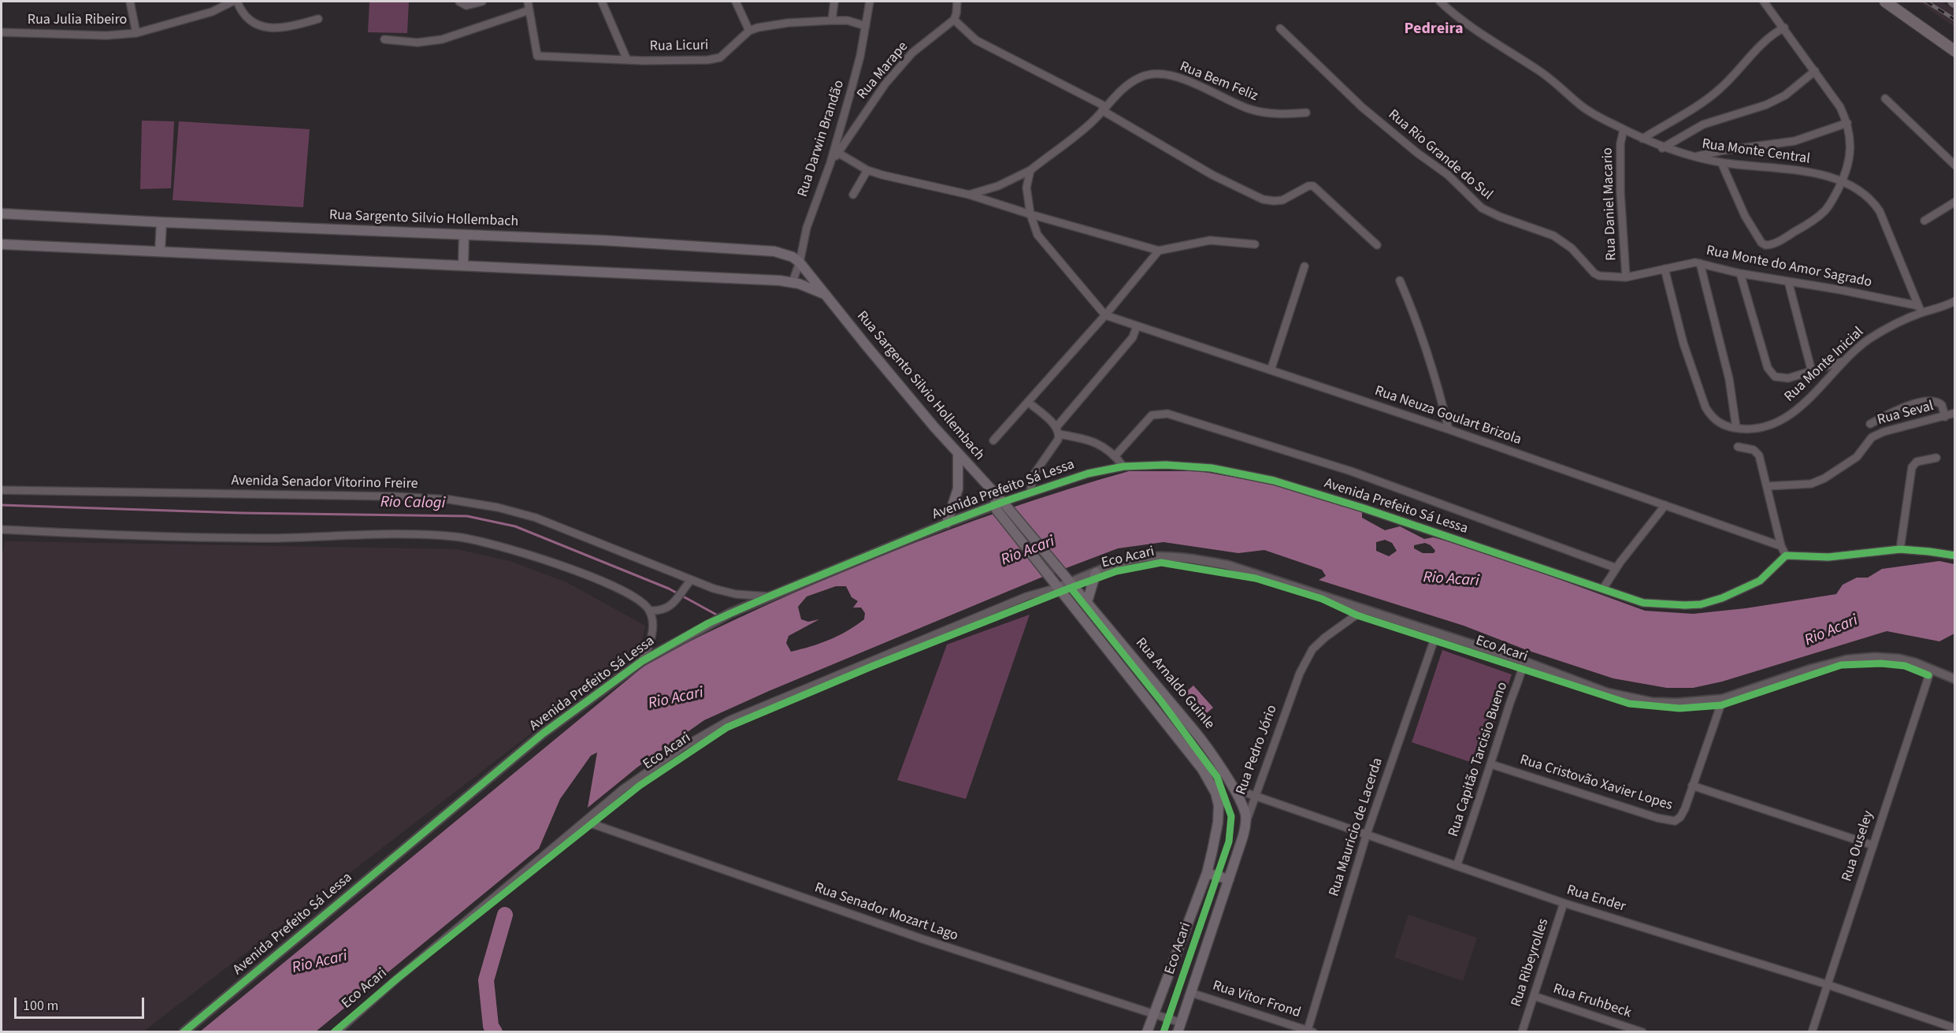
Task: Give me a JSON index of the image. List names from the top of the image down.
{
  "streets": {
    "main road": ["Rua Sargento Silvio Hollembach", "Rua Arnaldo Guinle", "Rua Pedro Jório"],
    "street": [
      "Rua Julia Ribeiro",
      "Rua Licuri",
      "Rua Marape",
      "Rua Bem Feliz",
      "Rua Darwin Brandão",
      "Rua Monte Central",
      "Rua Rio Grande do Sul",
      "Rua Daniel Macario",
      "Rua Monte do Amor Sagrado",
      "Rua Monte Inicial",
      "Rua Seval",
      "Rua Neuza Goulart Brizola",
      "Avenida Senador Vitorino Freire",
      "Avenida Prefeito Sá Lessa",
      "Rua Capitão Tarcisio Bueno",
      "Rua Cristovão Xavier Lopes",
      "Rua Mauricio de Lacerda",
      "Rua Ouseley",
      "Rua Ender",
      "Rua Senador Mozart Lago",
      "Rua Ribeyrolles",
      "Rua Vítor Frond",
      "Rua Fruhbeck"
    ],
    "cycle path": ["Eco Acari"]
  },
  "crossings": [
    ["Rua Marape", "Rua Darwin Brandão"],
    ["Rua Darwin Brandão", "Rua Sargento Silvio Hollembach"],
    ["Rua Monte Central", "Rua Daniel Macario"],
    ["Rua Monte Central", "Rua Monte do Amor Sagrado"],
    ["Rua Monte Central", "Rua Monte Inicial"],
    ["Rua Rio Grande do Sul", "Rua Monte do Amor Sagrado"],
    ["Rua Daniel Macario", "Rua Monte do Amor Sagrado"],
    ["Rua Sargento Silvio Hollembach", "Avenida Prefeito Sá Lessa"],
    ["Rua Sargento Silvio Hollembach", "Rua Pedro Jório"],
    ["Rua Monte do Amor Sagrado", "Rua Monte Inicial"],
    ["Avenida Senador Vitorino Freire", "Avenida Prefeito Sá Lessa"],
    ["Rua Arnaldo Guinle", "Rua Pedro Jório"],
    ["Rua Arnaldo Guinle", "Rua Ender"],
    ["Rua Pedro Jório", "Rua Ender"],
    ["Rua Pedro Jório", "Rua Senador Mozart Lago"],
    ["Rua Pedro Jório", "Rua Vítor Frond"],
    ["Rua Capitão Tarcisio Bueno", "Rua Cristovão Xavier Lopes"],
    ["Rua Capitão Tarcisio Bueno", "Rua Ender"],
    ["Rua Mauricio de Lacerda", "Rua Ender"],
    ["Rua Mauricio de Lacerda", "Rua Vítor Frond"],
    ["Rua Ouseley", "Rua Ender"],
    ["Rua Ender", "Rua Ribeyrolles"],
    ["Rua Ribeyrolles", "Rua Fruhbeck"]
  ],
  "districts": ["Pedreira"],
  "water": ["Rio Calogi", "Rio Acari"],
  "scale_bar": "100 m"
}
